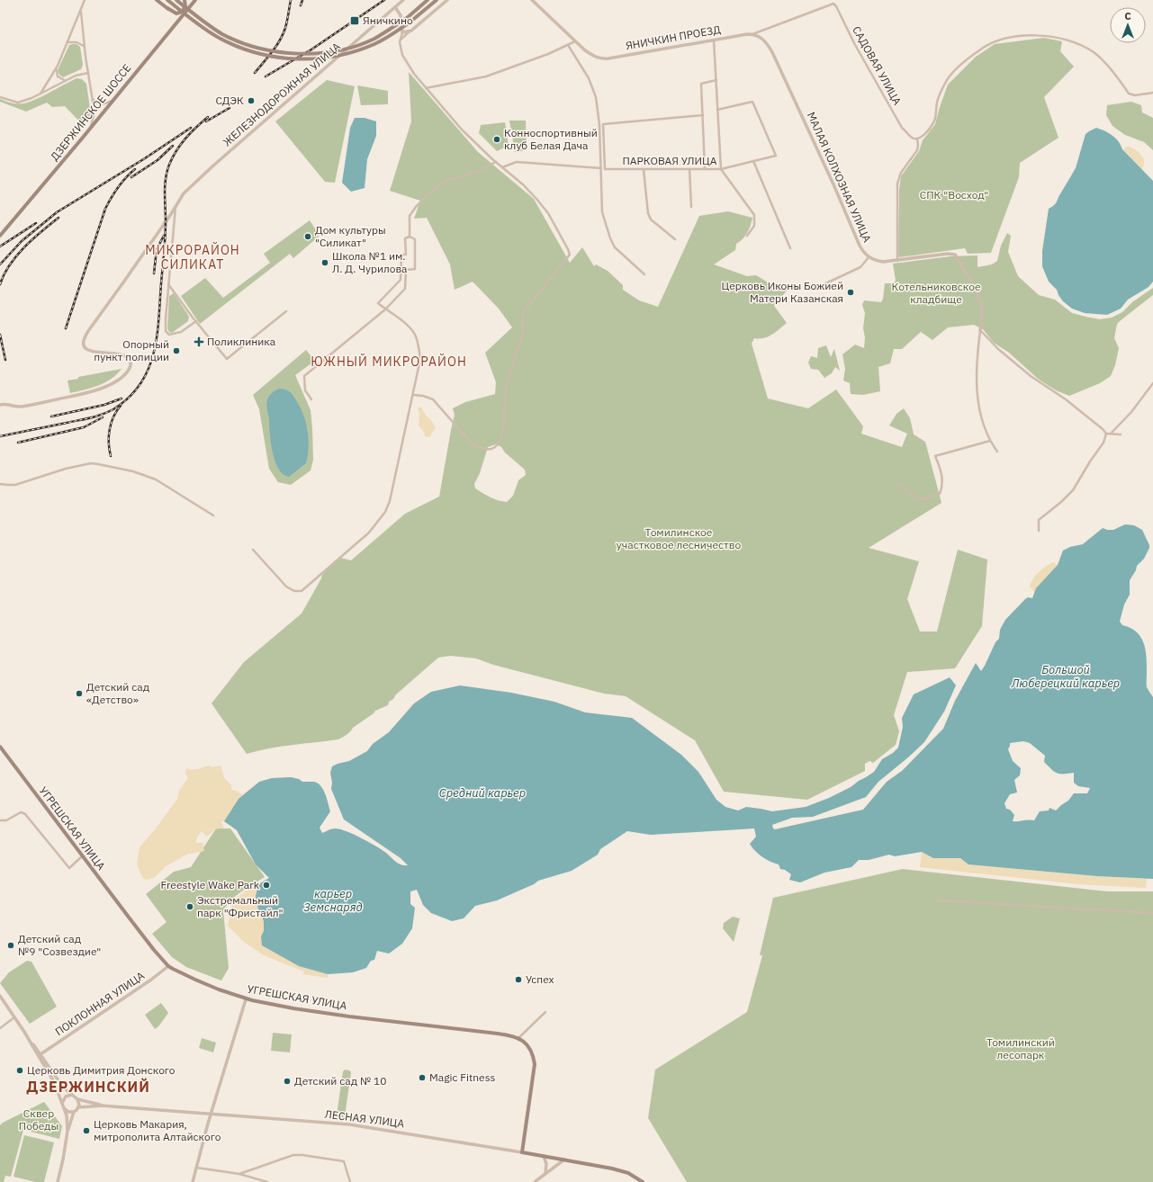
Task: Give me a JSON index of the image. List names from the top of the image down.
{
  "streets": {
    "main road": ["ДЗЕРЖИНСКОЕ ШОССЕ", "УГРЕШСКАЯ УЛИЦА", "ЛЕСНАЯ УЛИЦА"],
    "street": [
      "ЯНИЧКИН ПРОЕЗД",
      "САДОВАЯ УЛИЦА",
      "ЖЕЛЕЗНОДОРОЖНАЯ УЛИЦА",
      "ПАРКОВАЯ УЛИЦА",
      "МАЛАЯ КОЛХОЗНАЯ УЛИЦА",
      "ПОКЛОННАЯ УЛИЦА"
    ]
  },
  "crossings": [
    ["ЯНИЧКИН ПРОЕЗД", "САДОВАЯ УЛИЦА"],
    ["ЯНИЧКИН ПРОЕЗД", "МАЛАЯ КОЛХОЗНАЯ УЛИЦА"],
    ["УГРЕШСКАЯ УЛИЦА", "ПОКЛОННАЯ УЛИЦА"]
  ],
  "districts": ["МИКРОРАЙОН СИЛИКАТ", "ЮЖНЫЙ МИКРОРАЙОН", "ДЗЕРЖИНСКИЙ"],
  "water": ["Большой Люберецкий карьер", "Средний карьер", "карьер Земснаряд"],
  "parks": [
    "СПК \"Восход\"",
    "Котельниковское кладбище",
    "Томилинское участковое лесничество",
    "Томилинский лесопарк",
    "Сквер Победы"
  ],
  "places": {
    "transit": ["Яничкино"],
    "other": [
      "СДЭК",
      "Конноспортивный клуб Белая Дача",
      "Дом культуры \"Силикат\"",
      "Школа №1 им. Л. Д. Чурилова",
      "Церковь Иконы Божией Матери Казанская",
      "Опорный пункт полиции",
      "Детский сад «Детство»",
      "Freestyle Wake Park",
      "Экстремальный парк \"Фристайл\"",
      "Детский сад №9 \"Созвездие\"",
      "Успех",
      "Церковь Димитрия Донского",
      "Magic Fitness",
      "Детский сад № 10",
      "Церковь Макария, митрополита Алтайского"
    ],
    "health": ["Поликлиника"]
  },
  "north": "top"
}
